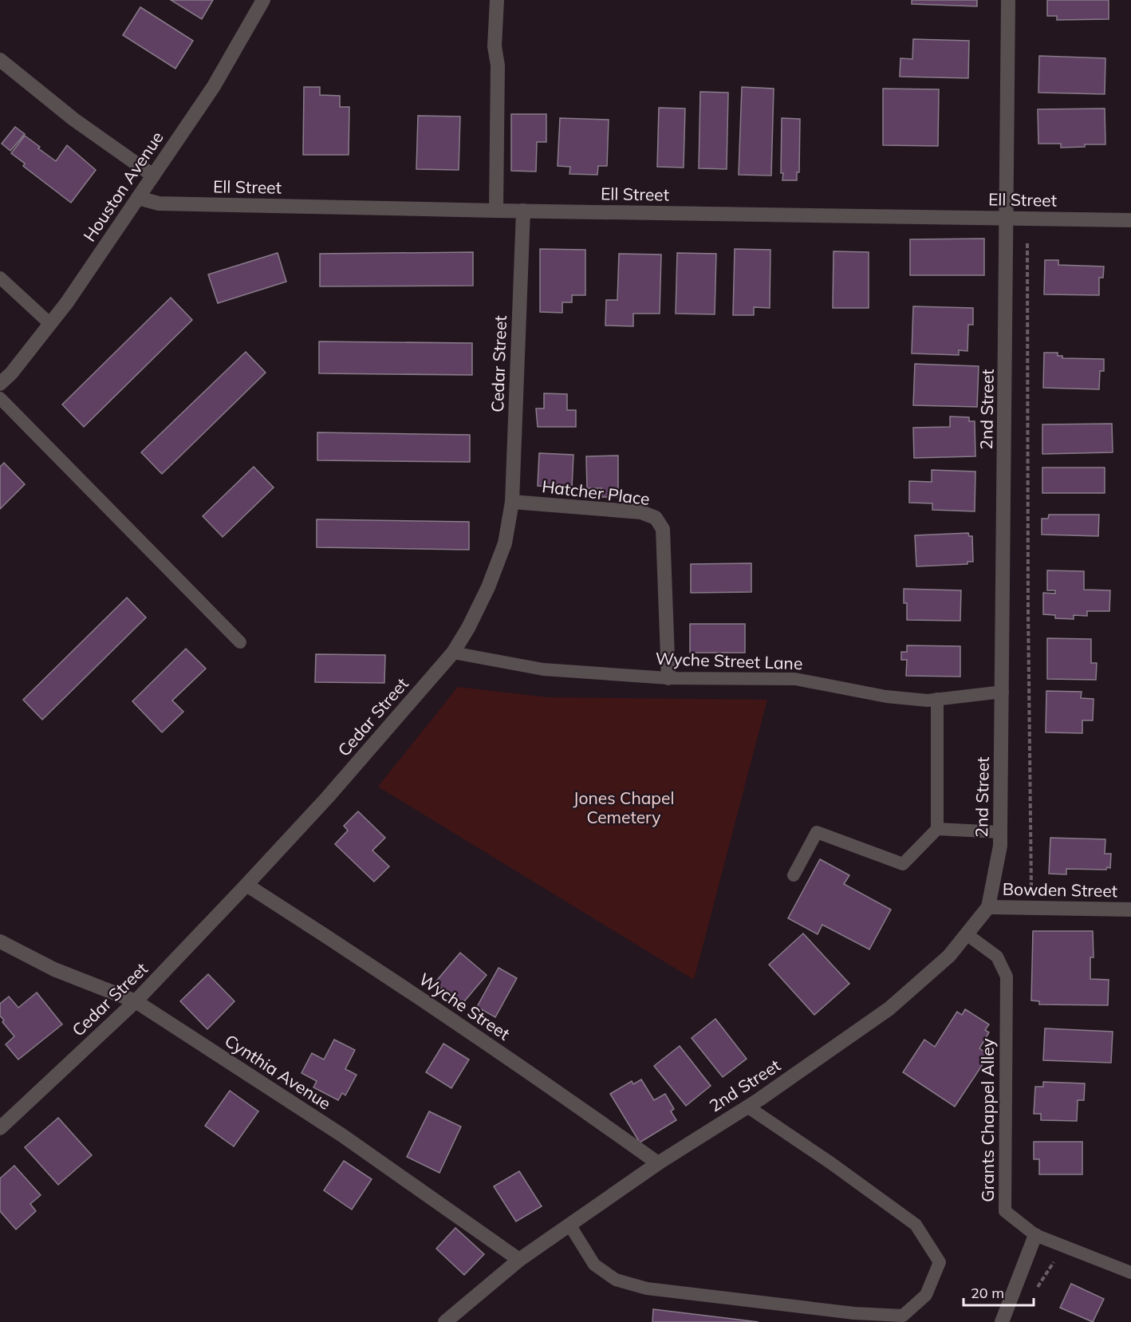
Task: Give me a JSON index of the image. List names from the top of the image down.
{
  "streets": {
    "street": [
      "Houston Avenue",
      "Ell Street",
      "Cedar Street",
      "2nd Street",
      "Hatcher Place",
      "Bowden Street",
      "Wyche Street",
      "Cynthia Avenue"
    ],
    "lane": ["Wyche Street Lane", "Grants Chappel Alley"]
  },
  "crossings": [
    ["Houston Avenue", "Ell Street"],
    ["Ell Street", "Cedar Street"],
    ["Ell Street", "2nd Street"],
    ["Cedar Street", "Hatcher Place"],
    ["Cedar Street", "Wyche Street Lane"],
    ["Cedar Street", "Wyche Street"],
    ["Cedar Street", "Cynthia Avenue"],
    ["2nd Street", "Wyche Street Lane"],
    ["2nd Street", "Bowden Street"],
    ["2nd Street", "Wyche Street"],
    ["2nd Street", "Cynthia Avenue"],
    ["2nd Street", "Grants Chappel Alley"],
    ["Hatcher Place", "Wyche Street Lane"]
  ],
  "parks": ["Jones Chapel Cemetery"],
  "scale_bar": "20 m"
}
